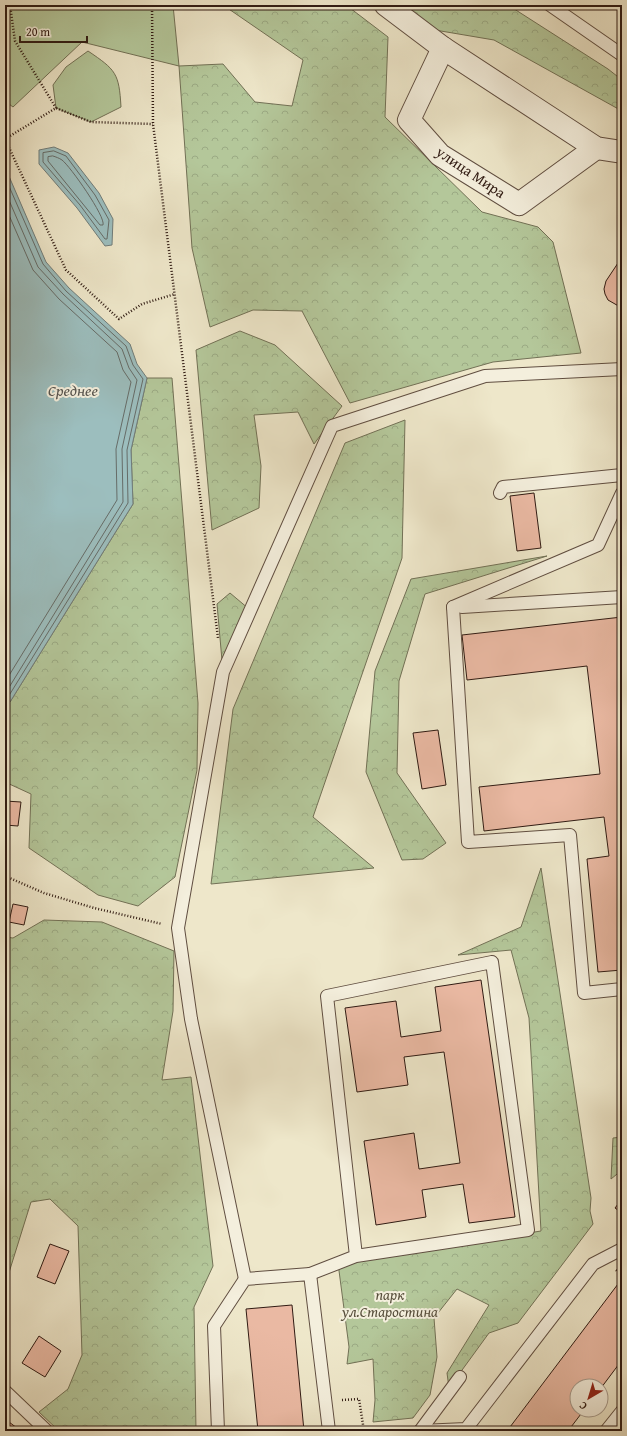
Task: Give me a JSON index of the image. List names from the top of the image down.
{
  "streets": {
    "street": ["улица Мира"]
  },
  "water": ["Среднее"],
  "parks": ["парк ул.Старостина"],
  "scale_bar": "20 m",
  "north": "bottom left"
}
